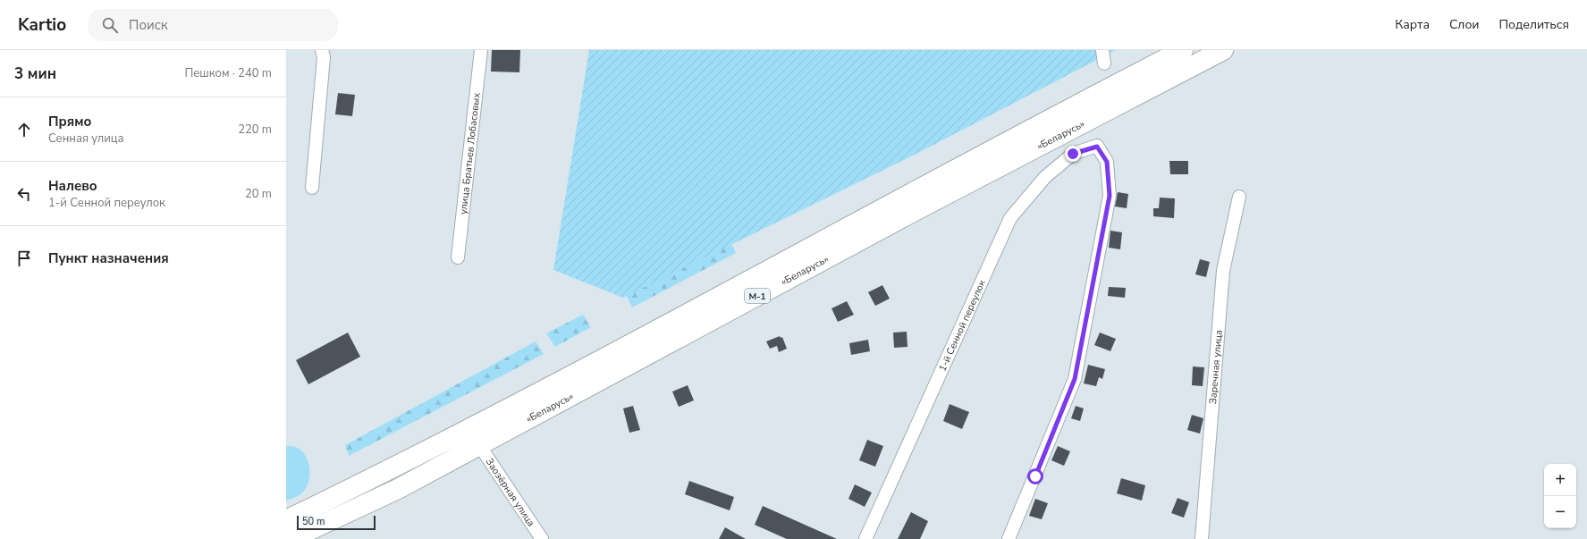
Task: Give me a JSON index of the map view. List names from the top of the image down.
{
  "streets": {
    "highway": ["«Беларусь»", "М-1"],
    "street": [
      "улица Братьев Лобасовых",
      "1-й Сенной переулок",
      "Заречная улица",
      "Заозёрная улица"
    ]
  },
  "crossings": [
    ["«Беларусь»", "Заозёрная улица"]
  ],
  "scale_bar": "50 m",
  "page": {
    "header": "Kartio",
    "search": "Поиск",
    "nav": ["Карта", "Слои", "Поделиться"],
    "heading": ["3 мин", "Пешком · 240 m"],
    "list": [
      ["Прямо", "Сенная улица", "220 m"],
      ["Налево", "1-й Сенной переулок", "20 m"],
      "Пункт назначения"
    ],
    "map_buttons": ["+", "−"],
    "scale": "50 m"
  }
}
